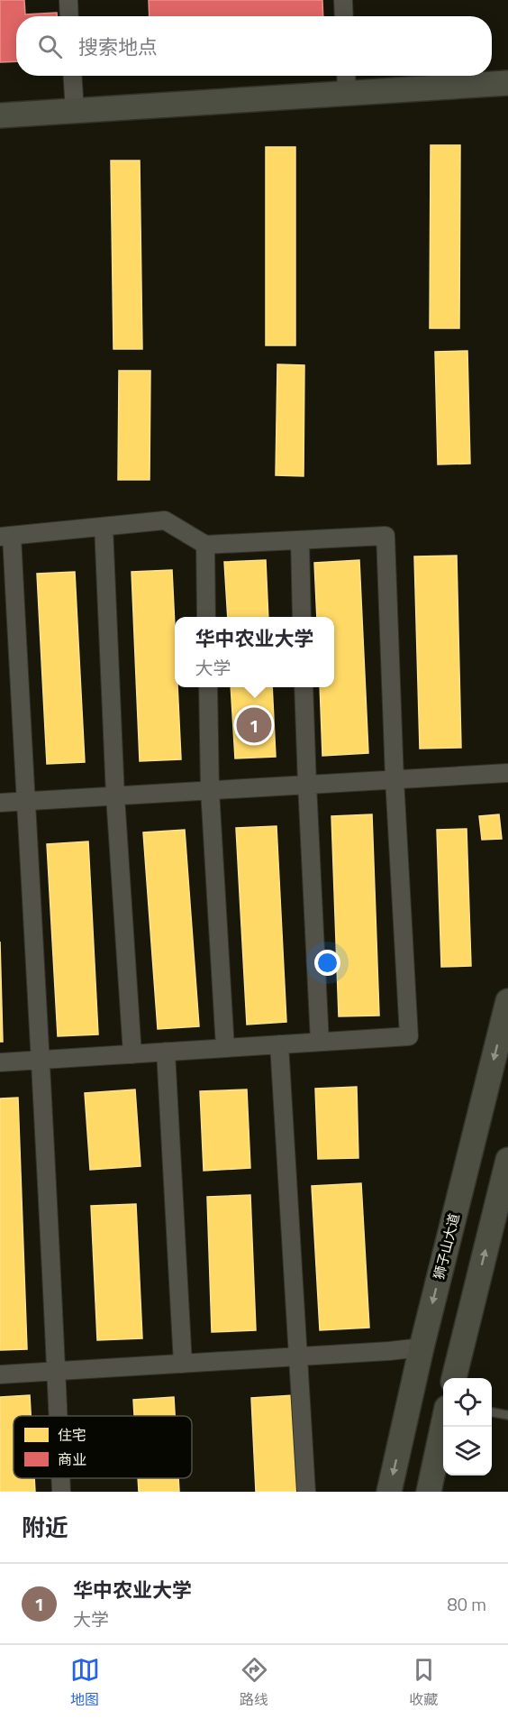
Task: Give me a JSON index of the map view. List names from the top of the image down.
{
  "streets": {
    "street": ["狮子山大道"]
  },
  "legend": ["住宅", "商业"],
  "page": {
    "search": "搜索地点",
    "popup": ["华中农业大学", "大学"],
    "pins": "1",
    "heading": "附近",
    "list": [
      {
        "mark": "1",
        "name": "华中农业大学",
        "note": "大学",
        "value": "80 m"
      }
    ],
    "nav": ["地图", "路线", "收藏"]
  }
}
